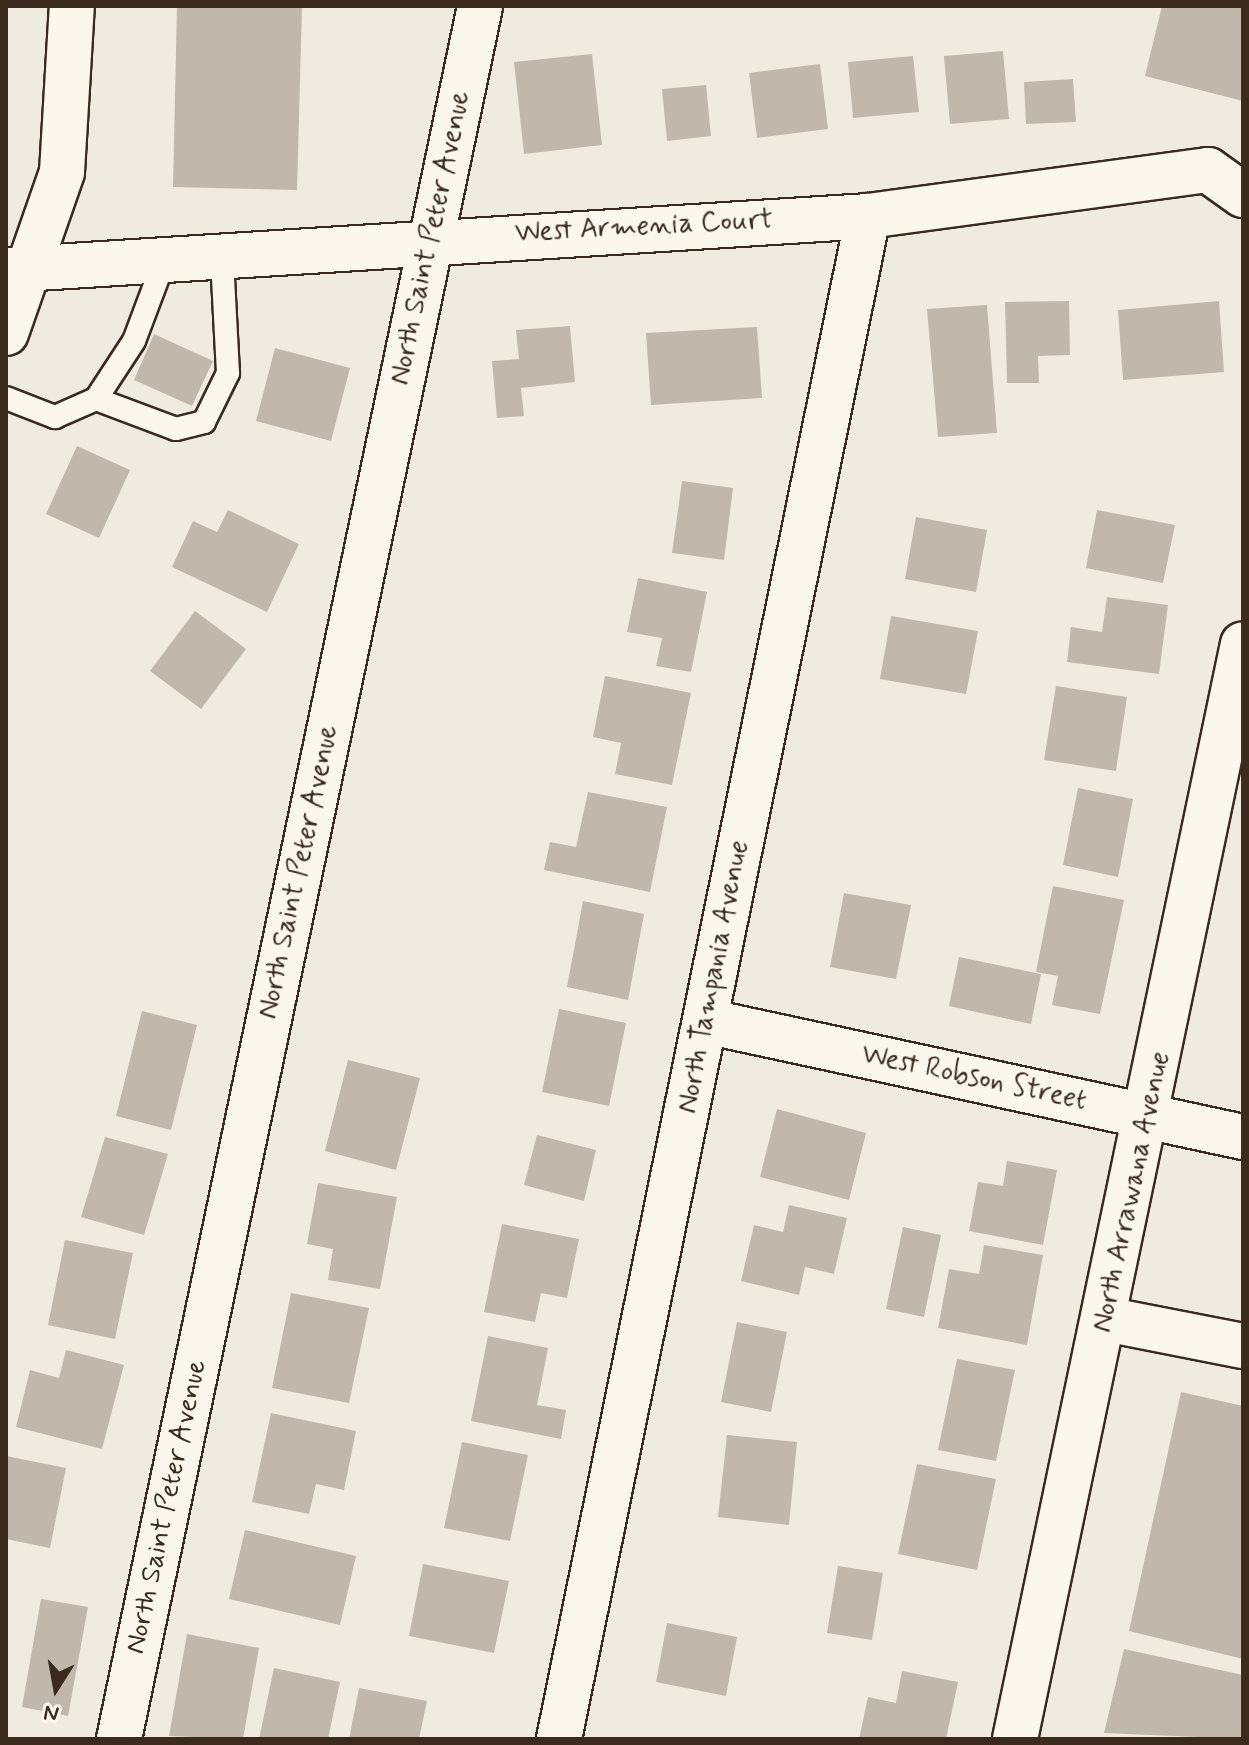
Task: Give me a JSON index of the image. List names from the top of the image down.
{
  "streets": {
    "street": [
      "West Armenia Court",
      "North Saint Peter Avenue",
      "North Tampania Avenue",
      "West Robson Street",
      "North Arrawana Avenue"
    ]
  },
  "crossings": [
    ["West Armenia Court", "North Saint Peter Avenue"],
    ["West Armenia Court", "North Tampania Avenue"],
    ["North Tampania Avenue", "West Robson Street"],
    ["West Robson Street", "North Arrawana Avenue"]
  ],
  "north": "bottom"
}
